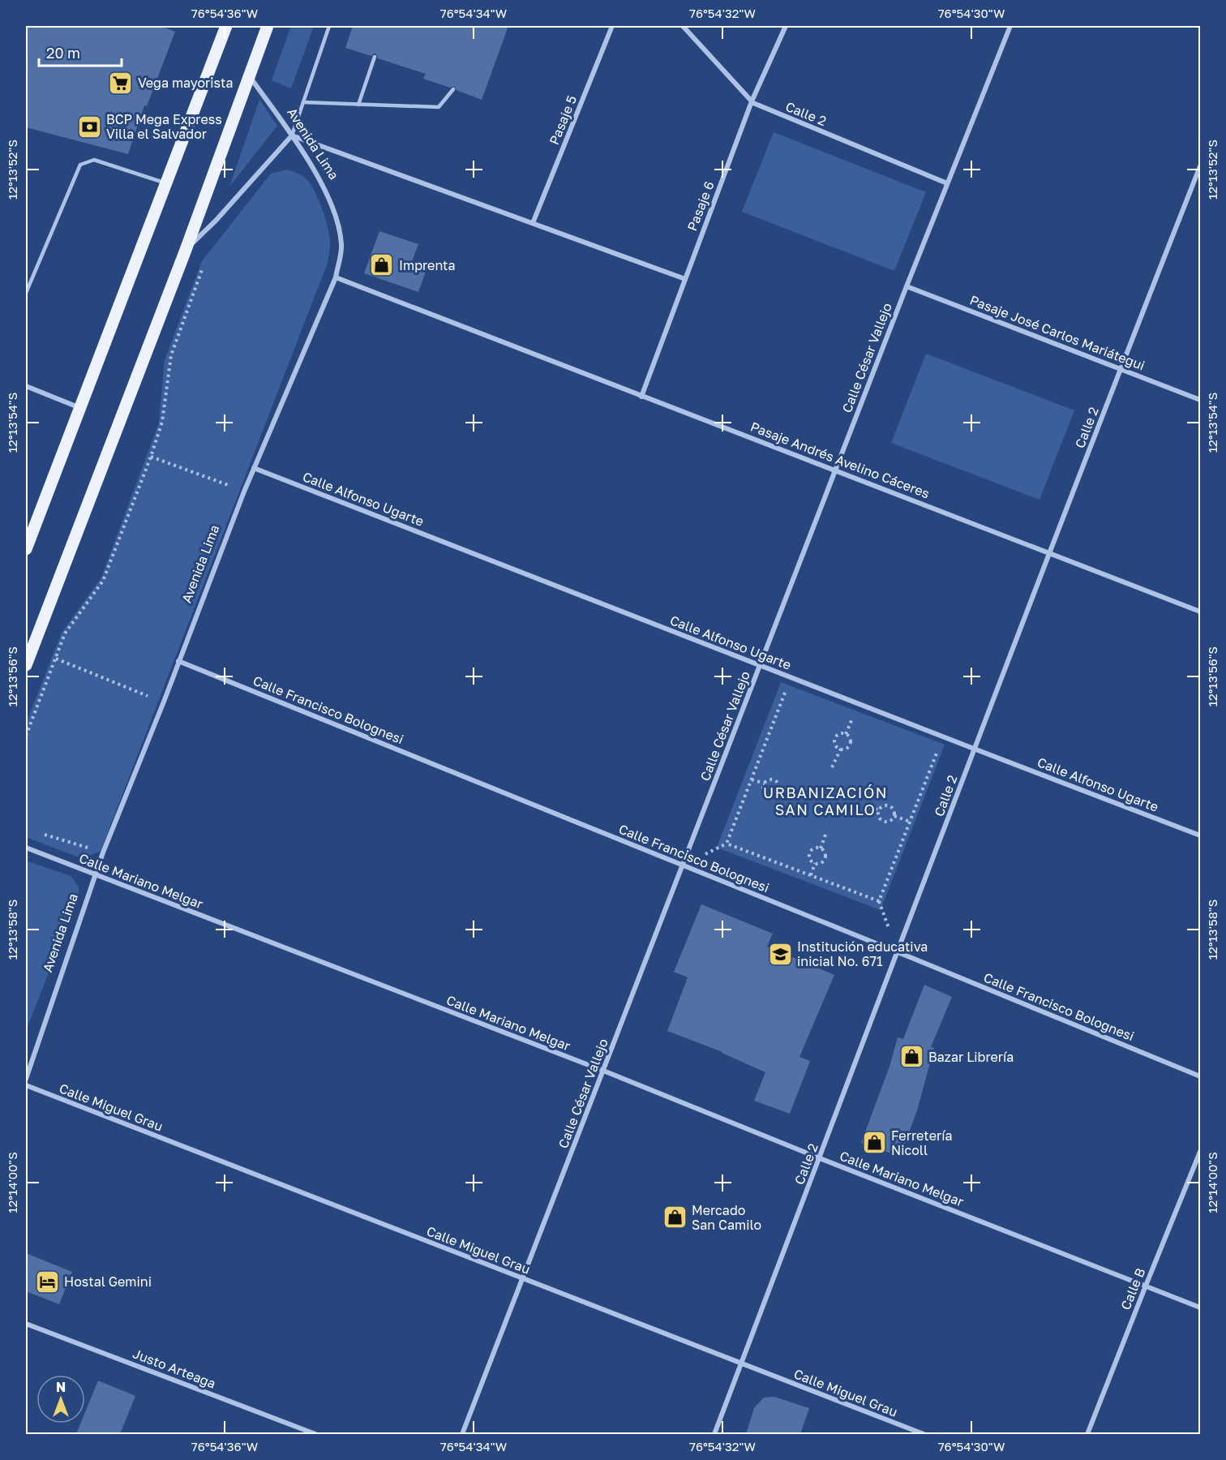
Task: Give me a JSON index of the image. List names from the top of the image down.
{
  "streets": {
    "street": [
      "Calle 2",
      "Pasaje 5",
      "Avenida Lima",
      "Pasaje 6",
      "Pasaje José Carlos Mariátegui",
      "Calle César Vallejo",
      "Pasaje Andrés Avelino Cáceres",
      "Calle Alfonso Ugarte",
      "Calle Francisco Bolognesi",
      "Calle Mariano Melgar",
      "Calle Miguel Grau",
      "Calle B",
      "Justo Arteaga"
    ]
  },
  "crossings": [
    ["Calle 2", "Pasaje 6"],
    ["Calle 2", "Pasaje José Carlos Mariátegui"],
    ["Calle 2", "Calle César Vallejo"],
    ["Calle 2", "Pasaje Andrés Avelino Cáceres"],
    ["Calle 2", "Calle Alfonso Ugarte"],
    ["Calle 2", "Calle Francisco Bolognesi"],
    ["Calle 2", "Calle Mariano Melgar"],
    ["Calle 2", "Calle Miguel Grau"],
    ["Avenida Lima", "Pasaje Andrés Avelino Cáceres"],
    ["Avenida Lima", "Calle Alfonso Ugarte"],
    ["Avenida Lima", "Calle Francisco Bolognesi"],
    ["Avenida Lima", "Calle Mariano Melgar"],
    ["Pasaje 6", "Pasaje Andrés Avelino Cáceres"],
    ["Pasaje José Carlos Mariátegui", "Calle César Vallejo"],
    ["Calle César Vallejo", "Pasaje Andrés Avelino Cáceres"],
    ["Calle César Vallejo", "Calle Alfonso Ugarte"],
    ["Calle César Vallejo", "Calle Francisco Bolognesi"],
    ["Calle César Vallejo", "Calle Mariano Melgar"],
    ["Calle César Vallejo", "Calle Miguel Grau"],
    ["Calle Mariano Melgar", "Calle B"]
  ],
  "districts": ["URBANIZACIÓN SAN CAMILO"],
  "places": {
    "supermarket": ["Vega mayorista"],
    "bank": ["BCP Mega Express Villa el Salvador"],
    "shop": [
      "Imprenta",
      "Bazar Librería",
      "Ferretería Nicoll",
      "Mercado San Camilo"
    ],
    "school or university": ["Institución educativa inicial No. 671"],
    "hotel": ["Hostal Gemini"]
  },
  "scale_bar": "20 m",
  "north": "top",
  "coordinates": [
    "76°54'36\"W",
    "76°54'34\"W",
    "76°54'32\"W",
    "76°54'30\"W",
    "12°13'52\"S",
    "12°13'54\"S",
    "12°13'56\"S",
    "12°13'58\"S",
    "12°14'00\"S"
  ]
}
